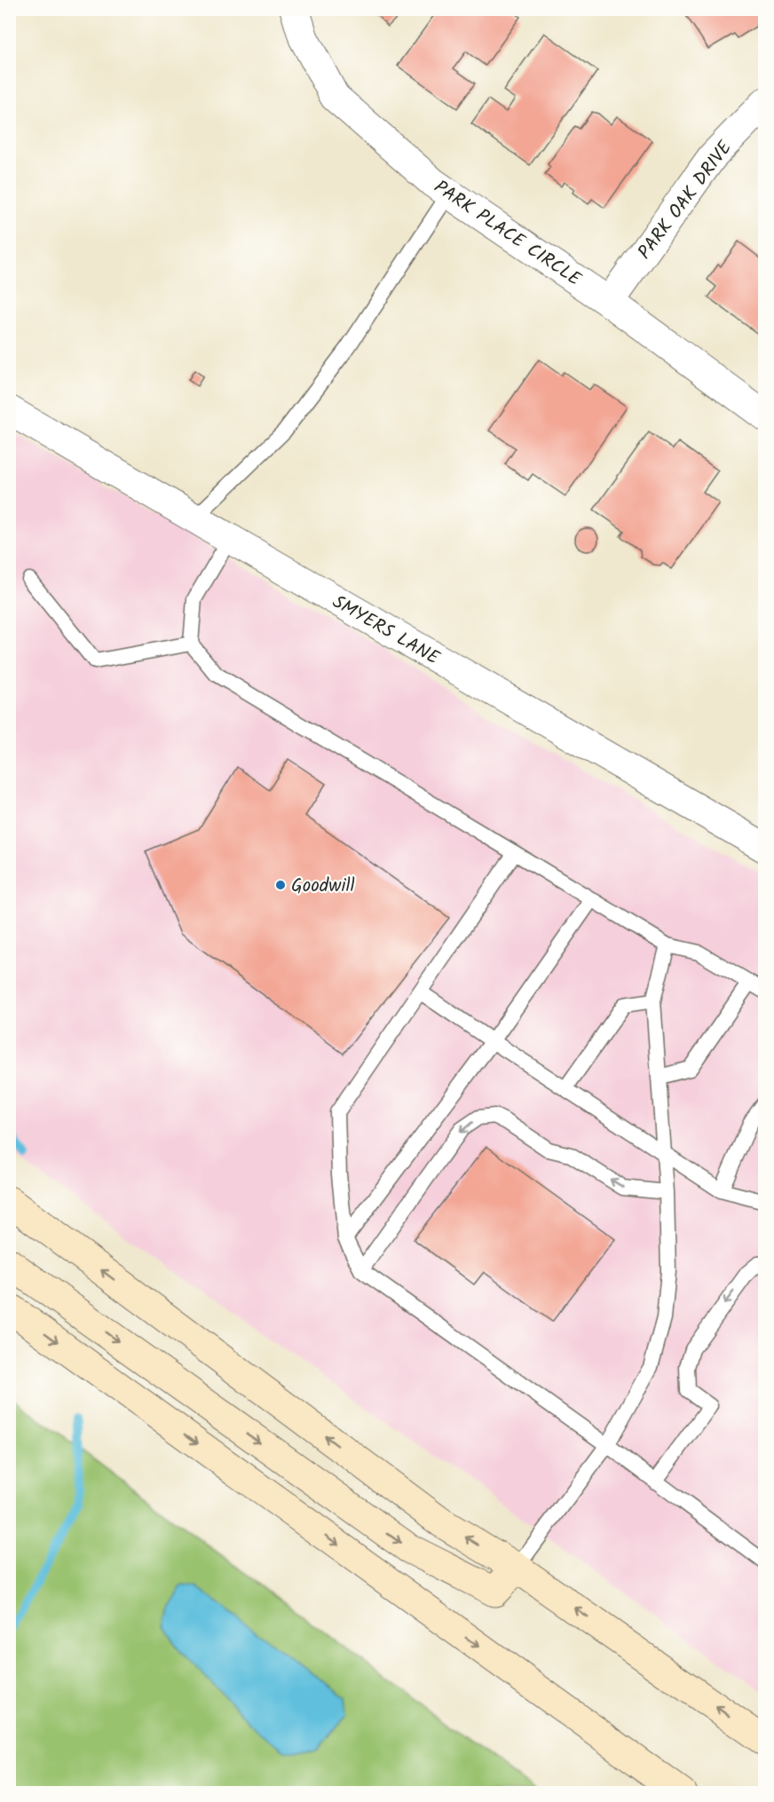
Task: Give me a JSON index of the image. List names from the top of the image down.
{
  "streets": {
    "street": ["PARK OAK DRIVE", "PARK PLACE CIRCLE", "SMYERS LANE"]
  },
  "crossings": [
    ["PARK OAK DRIVE", "PARK PLACE CIRCLE"]
  ],
  "places": ["Goodwill"]
}
